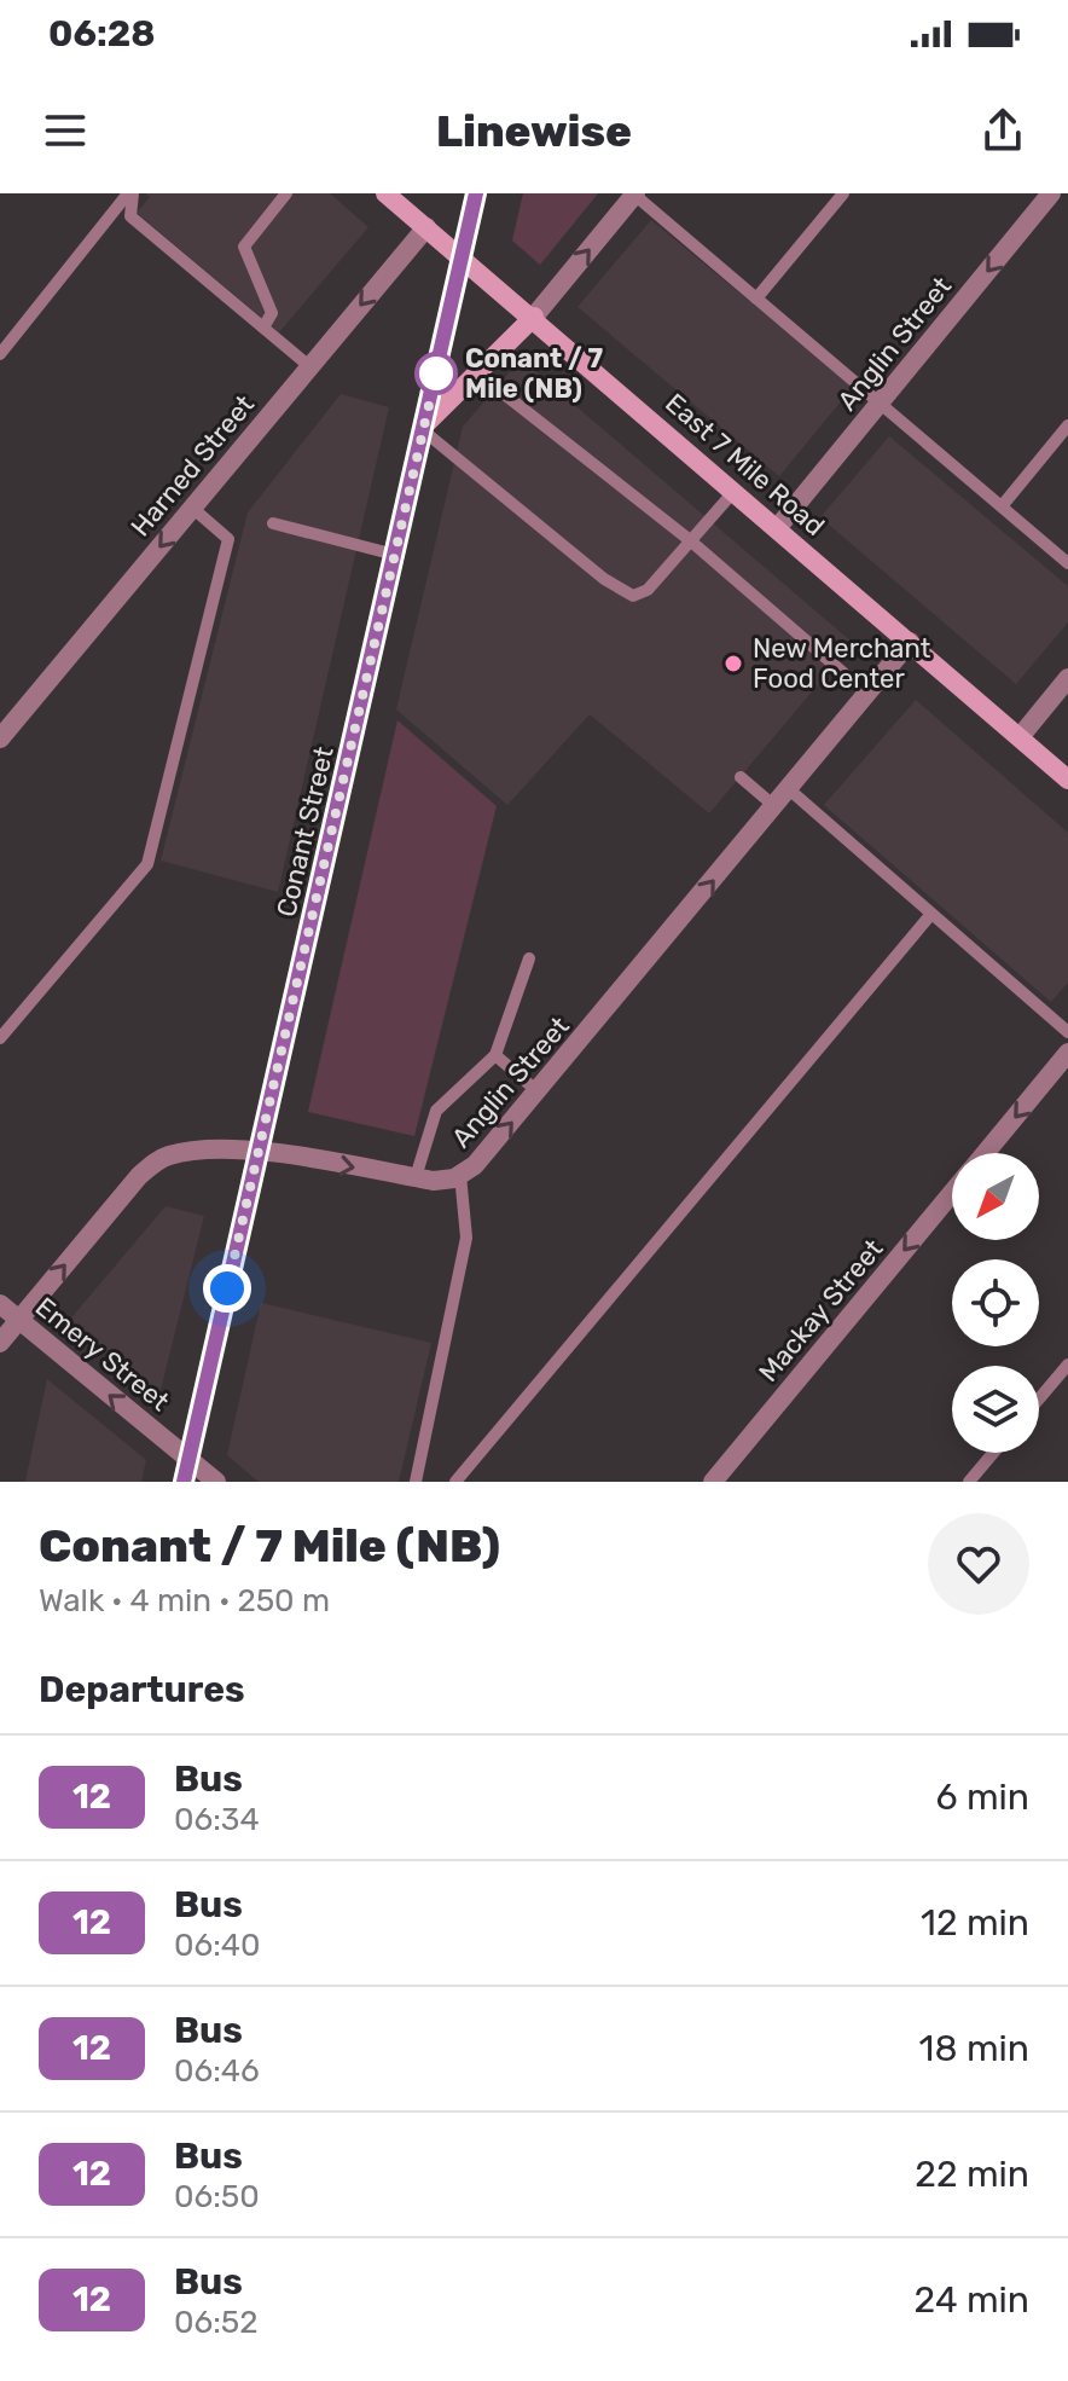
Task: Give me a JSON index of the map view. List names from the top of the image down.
{
  "streets": {
    "main road": ["East 7 Mile Road", "Conant Street"],
    "street": [
      "Anglin Street",
      "Harned Street",
      "Mackay Street",
      "Emery Street"
    ]
  },
  "crossings": [
    ["Anglin Street", "East 7 Mile Road"],
    ["Anglin Street", "Conant Street"],
    ["Anglin Street", "Emery Street"],
    ["East 7 Mile Road", "Harned Street"],
    ["East 7 Mile Road", "Conant Street"],
    ["Conant Street", "Emery Street"]
  ],
  "one_way": ["Harned Street", "Mackay Street", "Emery Street"],
  "places": ["Conant / 7 Mile (NB)", "New Merchant Food Center"],
  "lines": ["bus line 12"],
  "north": "bottom left",
  "page": {
    "status": "06:28",
    "header": "Linewise",
    "heading": [
      ["Conant / 7 Mile (NB)", "Walk · 4 min · 250 m"],
      "Departures"
    ],
    "list": [
      {
        "mark": "12",
        "name": "Bus",
        "note": "06:34",
        "value": "6 min"
      },
      {
        "mark": "12",
        "name": "Bus",
        "note": "06:40",
        "value": "12 min"
      },
      {
        "mark": "12",
        "name": "Bus",
        "note": "06:46",
        "value": "18 min"
      },
      {
        "mark": "12",
        "name": "Bus",
        "note": "06:50",
        "value": "22 min"
      },
      {
        "mark": "12",
        "name": "Bus",
        "note": "06:52",
        "value": "24 min"
      }
    ]
  }
}
